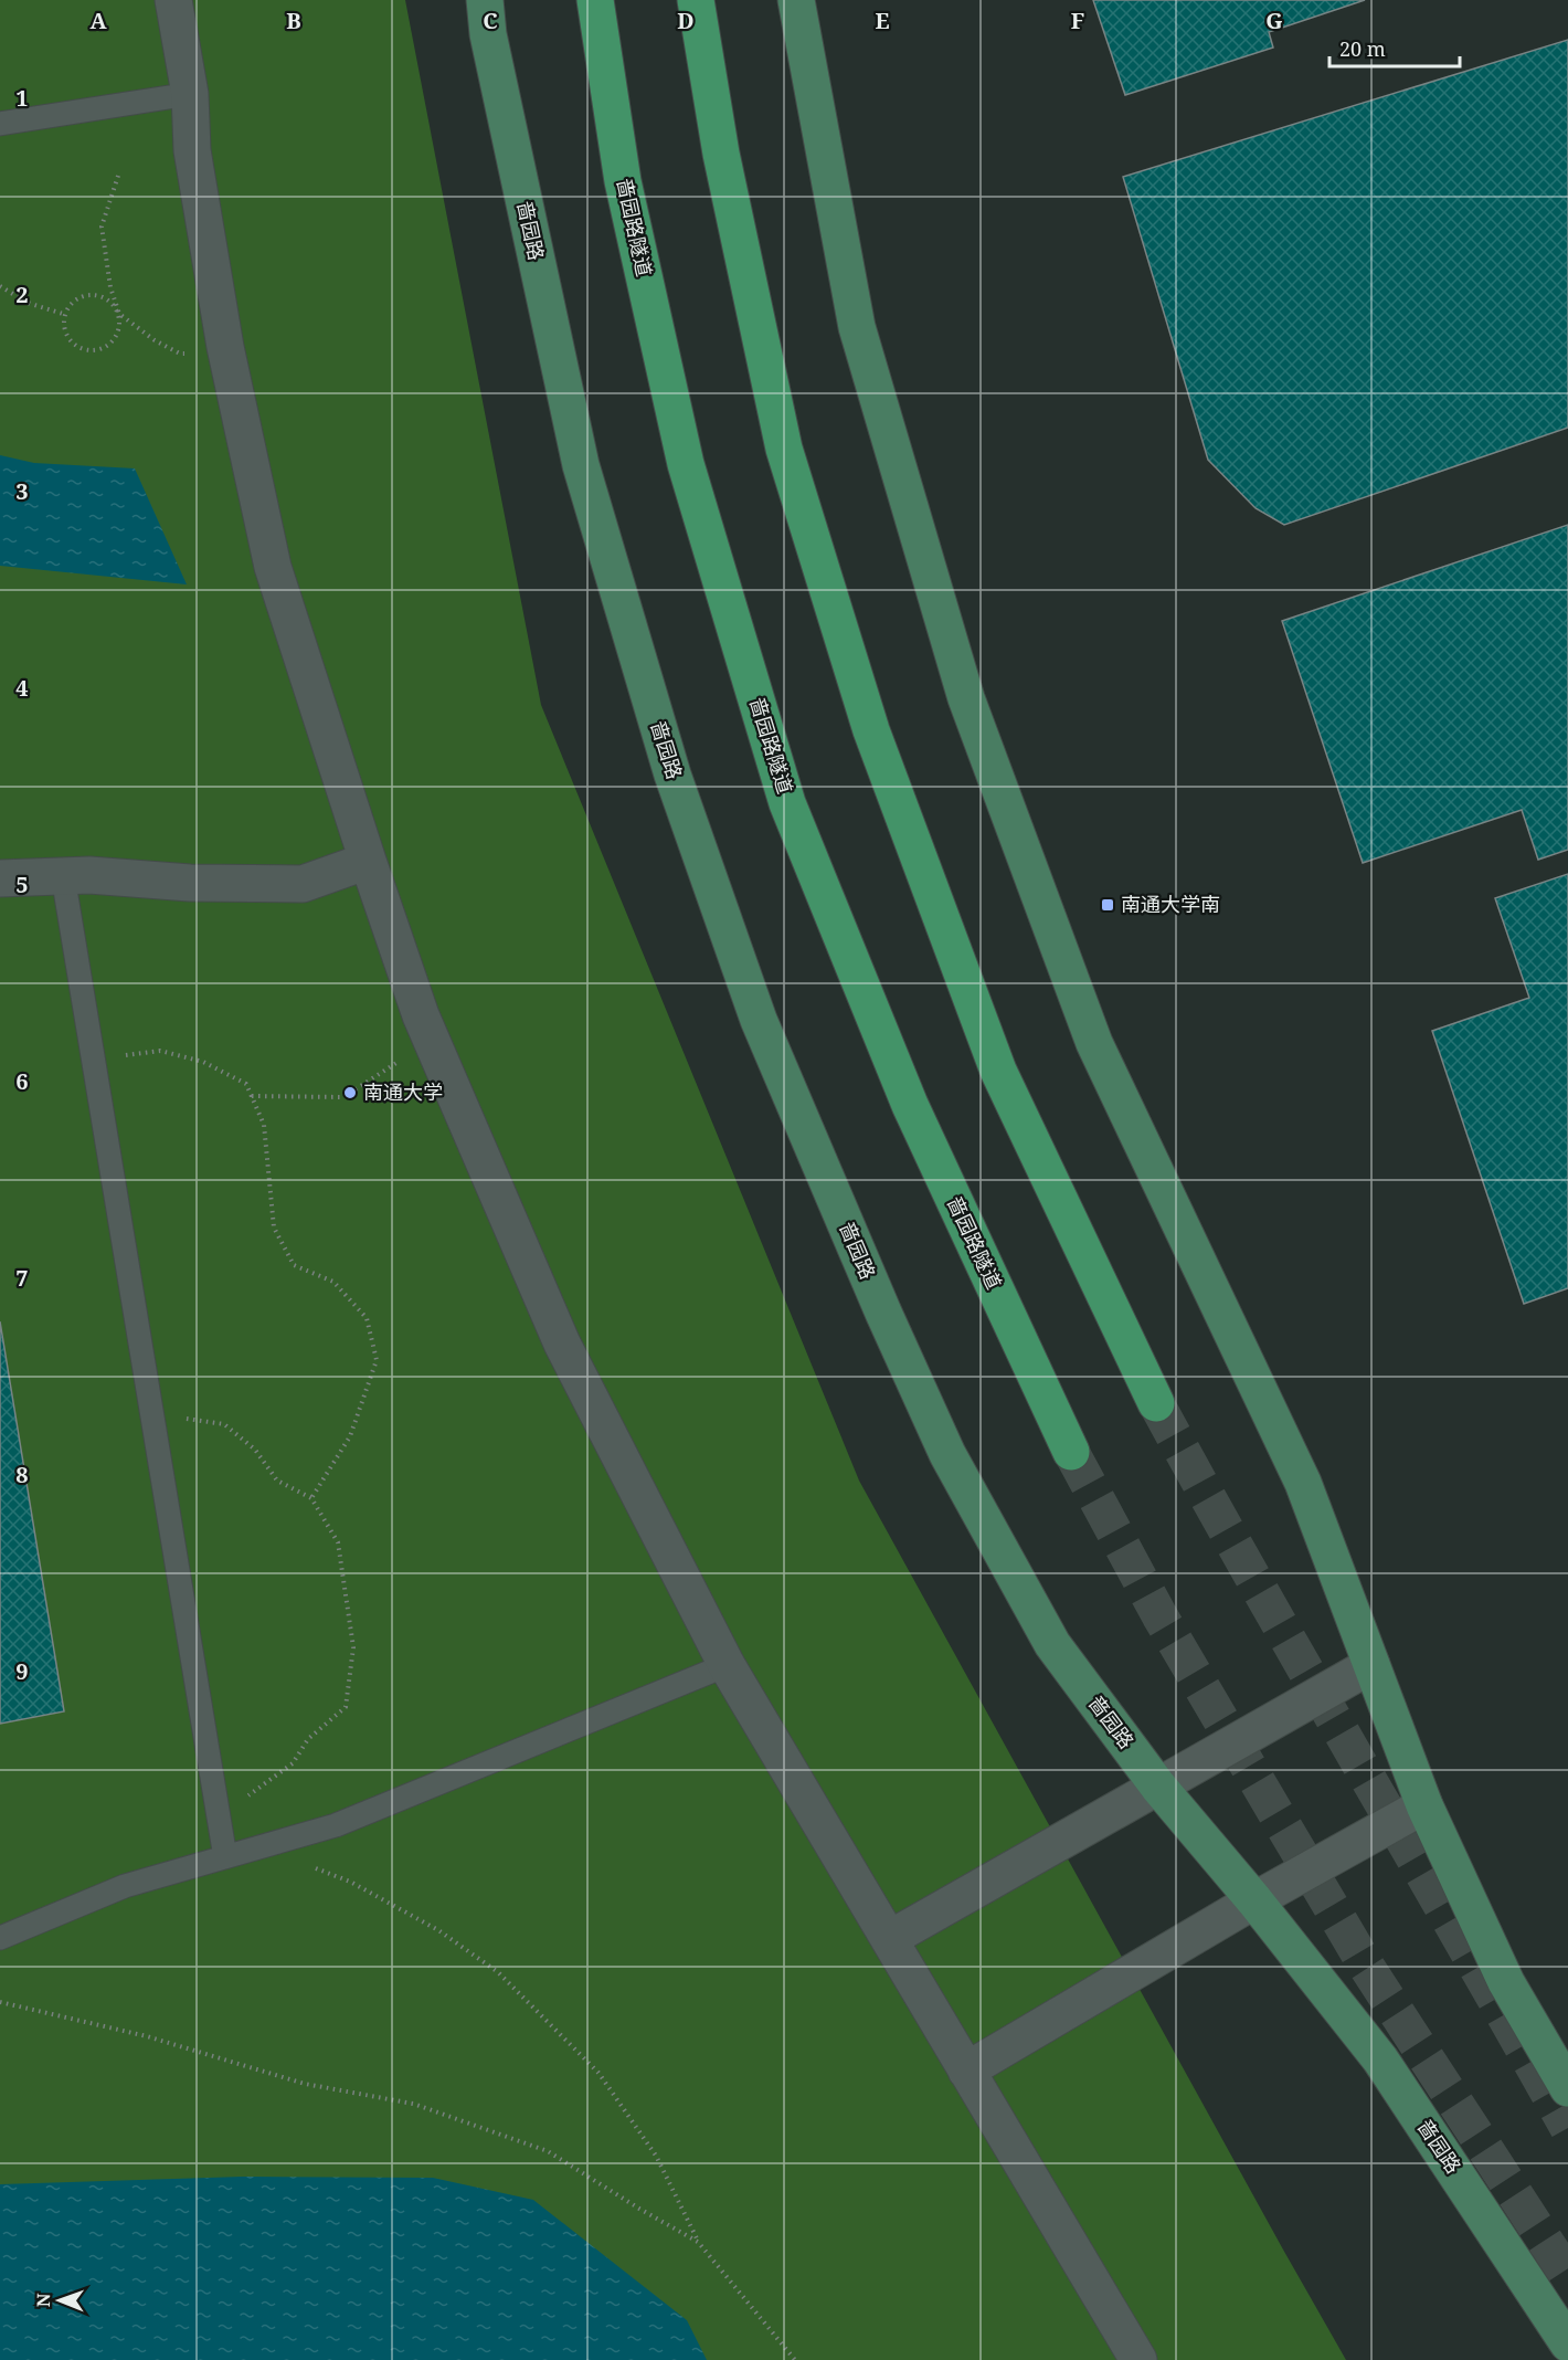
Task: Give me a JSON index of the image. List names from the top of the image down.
{
  "streets": {
    "highway": ["啬园路隧道"],
    "main road": ["啬园路"]
  },
  "places": {
    "transit": ["南通大学南"],
    "other": ["南通大学"]
  },
  "scale_bar": "20 m",
  "north": "left",
  "grid": {
    "columns": [
      "A",
      "B",
      "C",
      "D",
      "E",
      "F",
      "G"
    ],
    "rows": [
      "1",
      "2",
      "3",
      "4",
      "5",
      "6",
      "7",
      "8",
      "9"
    ]
  }
}
